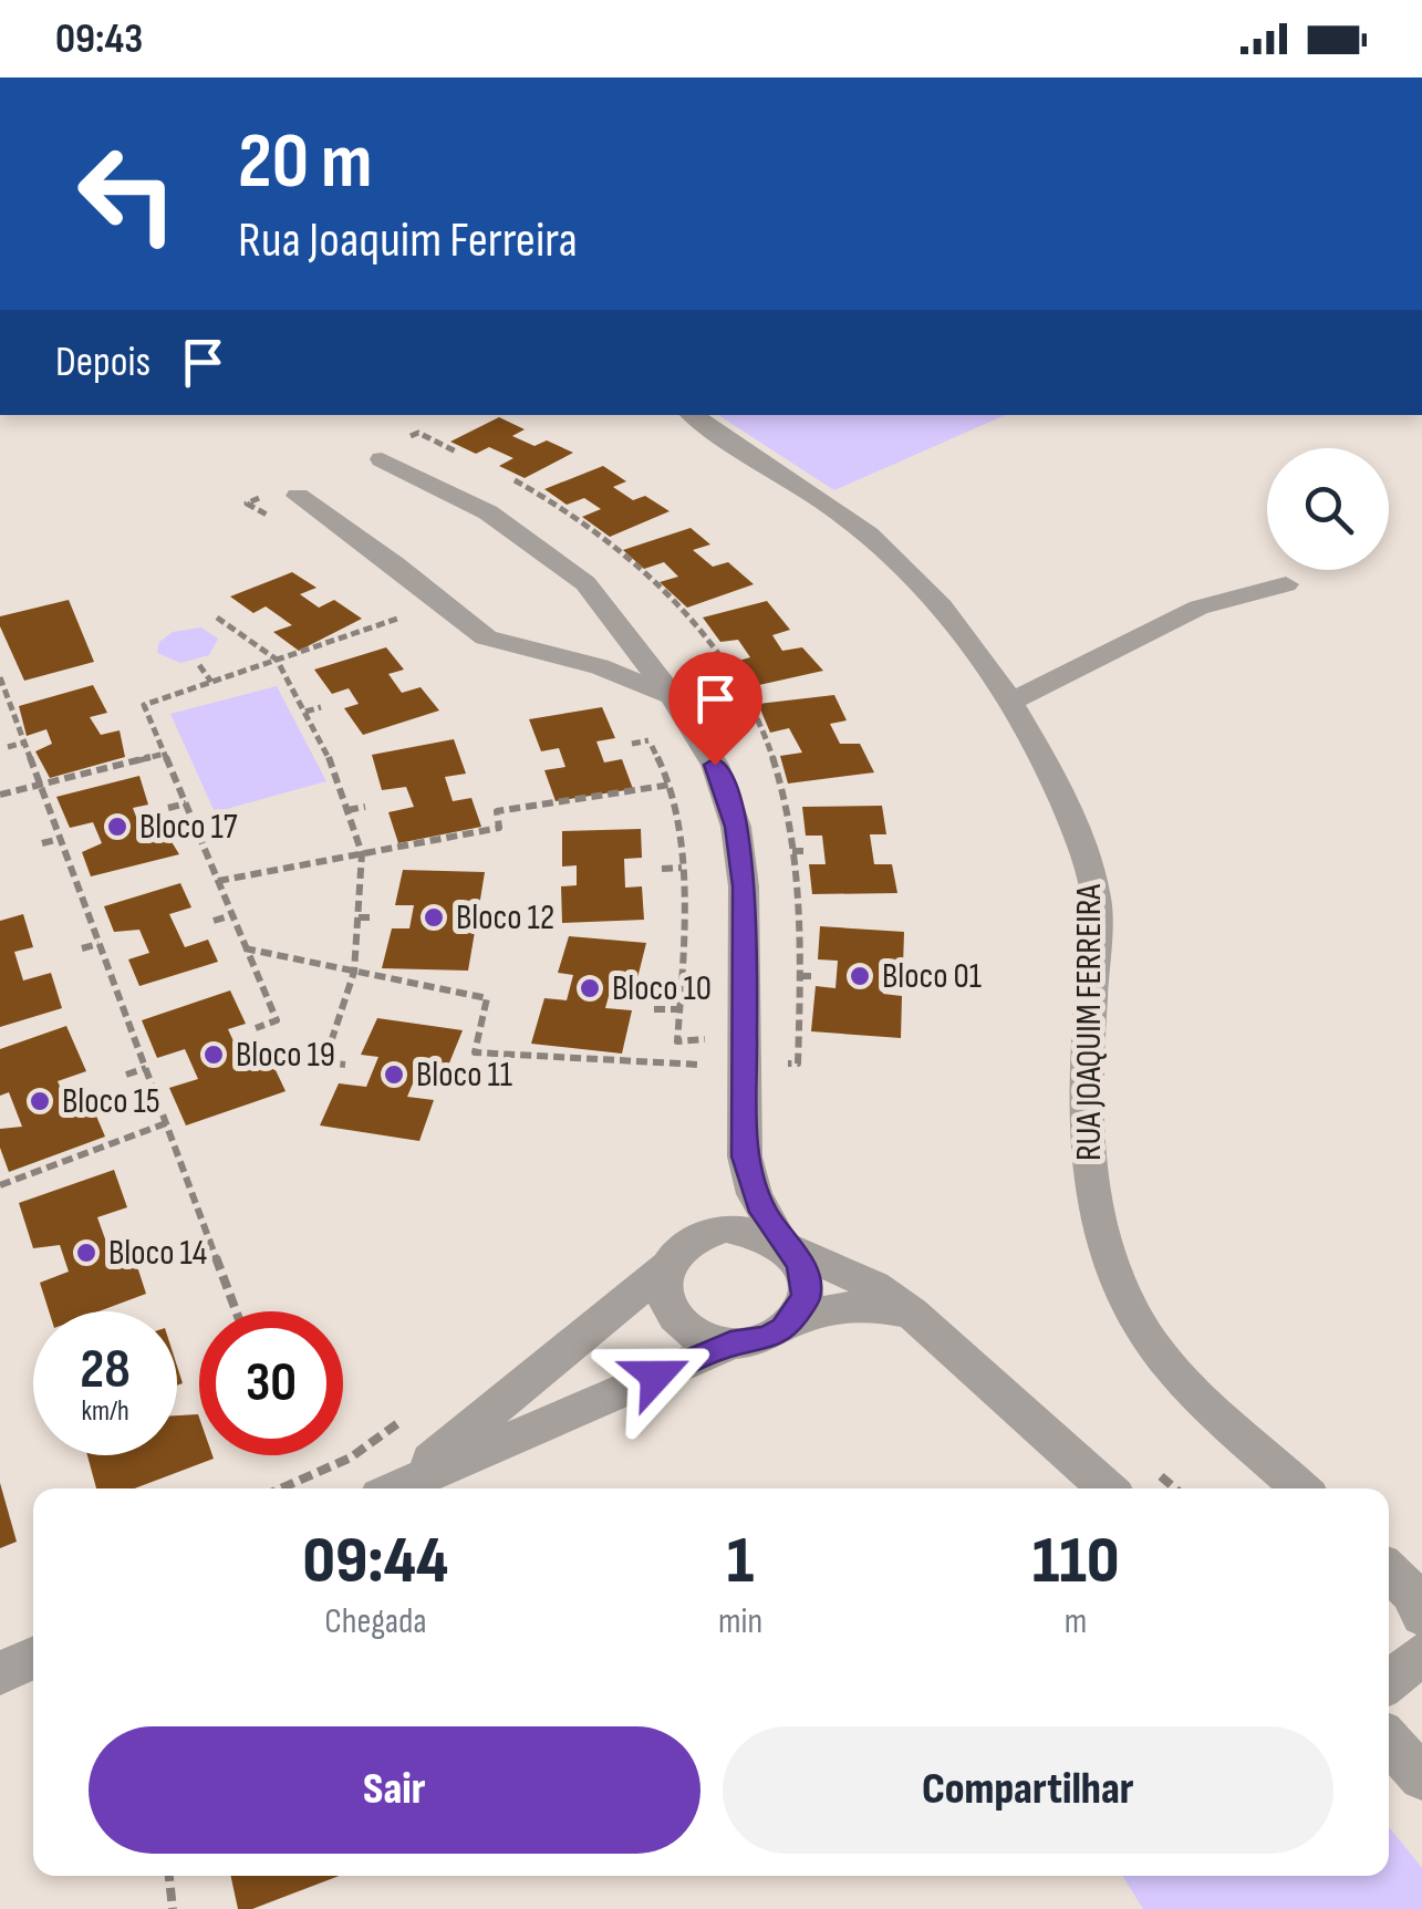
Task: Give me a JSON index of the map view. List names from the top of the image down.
{
  "streets": {
    "street": ["RUA JOAQUIM FERREIRA"]
  },
  "places": [
    "Bloco 17",
    "Bloco 12",
    "Bloco 01",
    "Bloco 10",
    "Bloco 19",
    "Bloco 11",
    "Bloco 15",
    "Bloco 14"
  ],
  "page": {
    "status": "09:43",
    "turn": ["20 m", "Rua Joaquim Ferreira"],
    "then": "Depois",
    "speed": "28 km/h",
    "limit": "30",
    "eta": [
      "09:44",
      "Chegada",
      "1",
      "min",
      "110",
      "m"
    ],
    "buttons": ["Sair", "Compartilhar"]
  }
}
